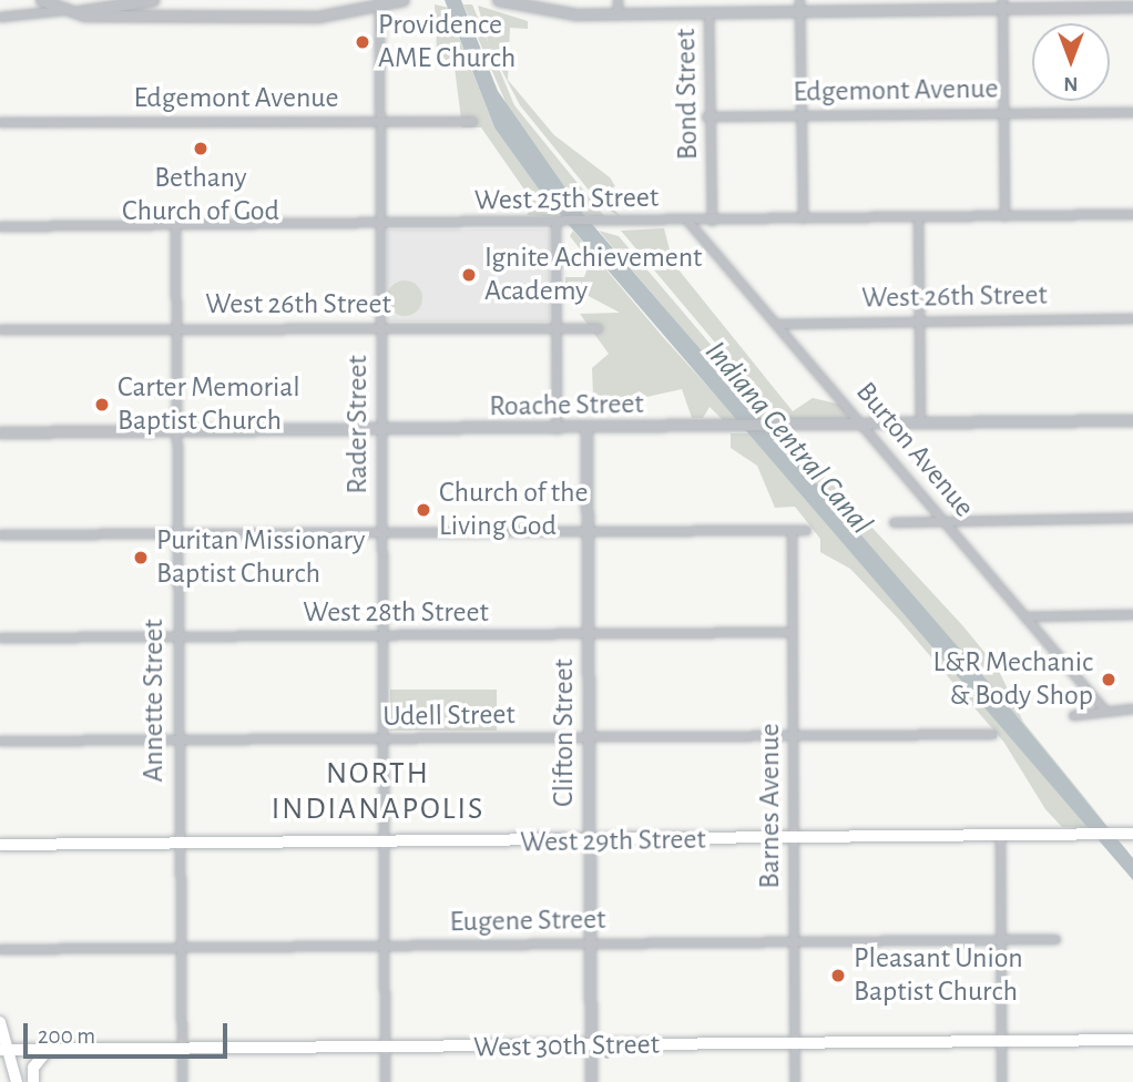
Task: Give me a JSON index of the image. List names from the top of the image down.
{
  "streets": {
    "main road": ["West 29th Street", "West 30th Street"],
    "street": [
      "Edgemont Avenue",
      "Bond Street",
      "West 25th Street",
      "West 26th Street",
      "Roache Street",
      "Rader Street",
      "Burton Avenue",
      "West 28th Street",
      "Annette Street",
      "Udell Street",
      "Clifton Street",
      "Barnes Avenue",
      "Eugene Street"
    ]
  },
  "crossings": [
    ["Edgemont Avenue", "Bond Street"],
    ["Edgemont Avenue", "Rader Street"],
    ["Bond Street", "West 25th Street"],
    ["West 25th Street", "Rader Street"],
    ["West 25th Street", "Burton Avenue"],
    ["West 25th Street", "Annette Street"],
    ["West 26th Street", "Rader Street"],
    ["West 26th Street", "Burton Avenue"],
    ["West 26th Street", "Annette Street"],
    ["Roache Street", "Rader Street"],
    ["Roache Street", "Burton Avenue"],
    ["Roache Street", "Annette Street"],
    ["Roache Street", "Clifton Street"],
    ["Rader Street", "West 28th Street"],
    ["Rader Street", "Udell Street"],
    ["Rader Street", "West 29th Street"],
    ["Rader Street", "Eugene Street"],
    ["Rader Street", "West 30th Street"],
    ["West 28th Street", "Annette Street"],
    ["West 28th Street", "Clifton Street"],
    ["West 28th Street", "Barnes Avenue"],
    ["Annette Street", "Udell Street"],
    ["Annette Street", "West 29th Street"],
    ["Annette Street", "Eugene Street"],
    ["Annette Street", "West 30th Street"],
    ["Udell Street", "Clifton Street"],
    ["Udell Street", "Barnes Avenue"],
    ["Clifton Street", "West 29th Street"],
    ["Clifton Street", "Eugene Street"],
    ["Clifton Street", "West 30th Street"],
    ["Barnes Avenue", "West 29th Street"],
    ["Barnes Avenue", "Eugene Street"],
    ["Barnes Avenue", "West 30th Street"]
  ],
  "districts": ["NORTH INDIANAPOLIS"],
  "water": ["Indiana Central Canal"],
  "places": [
    "Providence AME Church",
    "Bethany Church of God",
    "Ignite Achievement Academy",
    "Carter Memorial Baptist Church",
    "Church of the Living God",
    "Puritan Missionary Baptist Church",
    "L&R Mechanic & Body Shop",
    "Pleasant Union Baptist Church"
  ],
  "scale_bar": "200 m",
  "north": "bottom"
}
